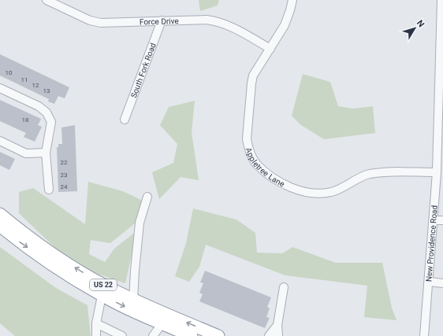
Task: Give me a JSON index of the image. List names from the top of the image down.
{
  "streets": {
    "highway": ["US 22"],
    "street": [
      "Force Drive",
      "South Fork Road",
      "Appletree Lane",
      "New Providence Road"
    ]
  },
  "crossings": [
    ["Force Drive", "South Fork Road"],
    ["Force Drive", "Appletree Lane"],
    ["Appletree Lane", "New Providence Road"]
  ],
  "house_numbers": [
    "10",
    "11",
    "12",
    "13",
    "18",
    "22",
    "23",
    "24"
  ],
  "north": "top right"
}
